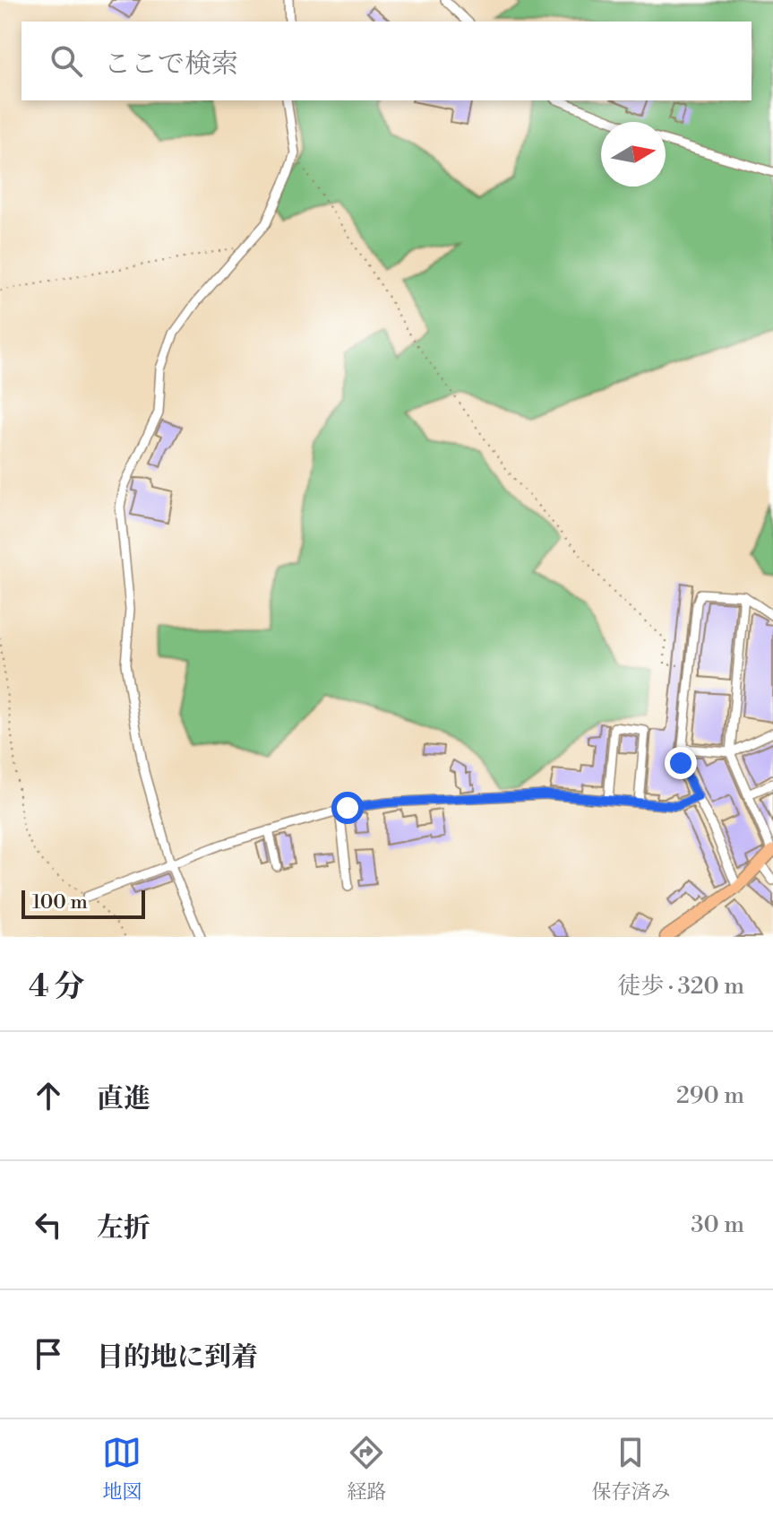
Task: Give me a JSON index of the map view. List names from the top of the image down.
{
  "scale_bar": "100 m",
  "north": "right",
  "page": {
    "search": "ここで検索",
    "scale": "100 m",
    "heading": ["4 分", "徒歩 · 320 m"],
    "list": [
      ["直進", "290 m"],
      ["左折", "30 m"],
      "目的地に到着"
    ],
    "nav": ["地図", "経路", "保存済み"]
  }
}
